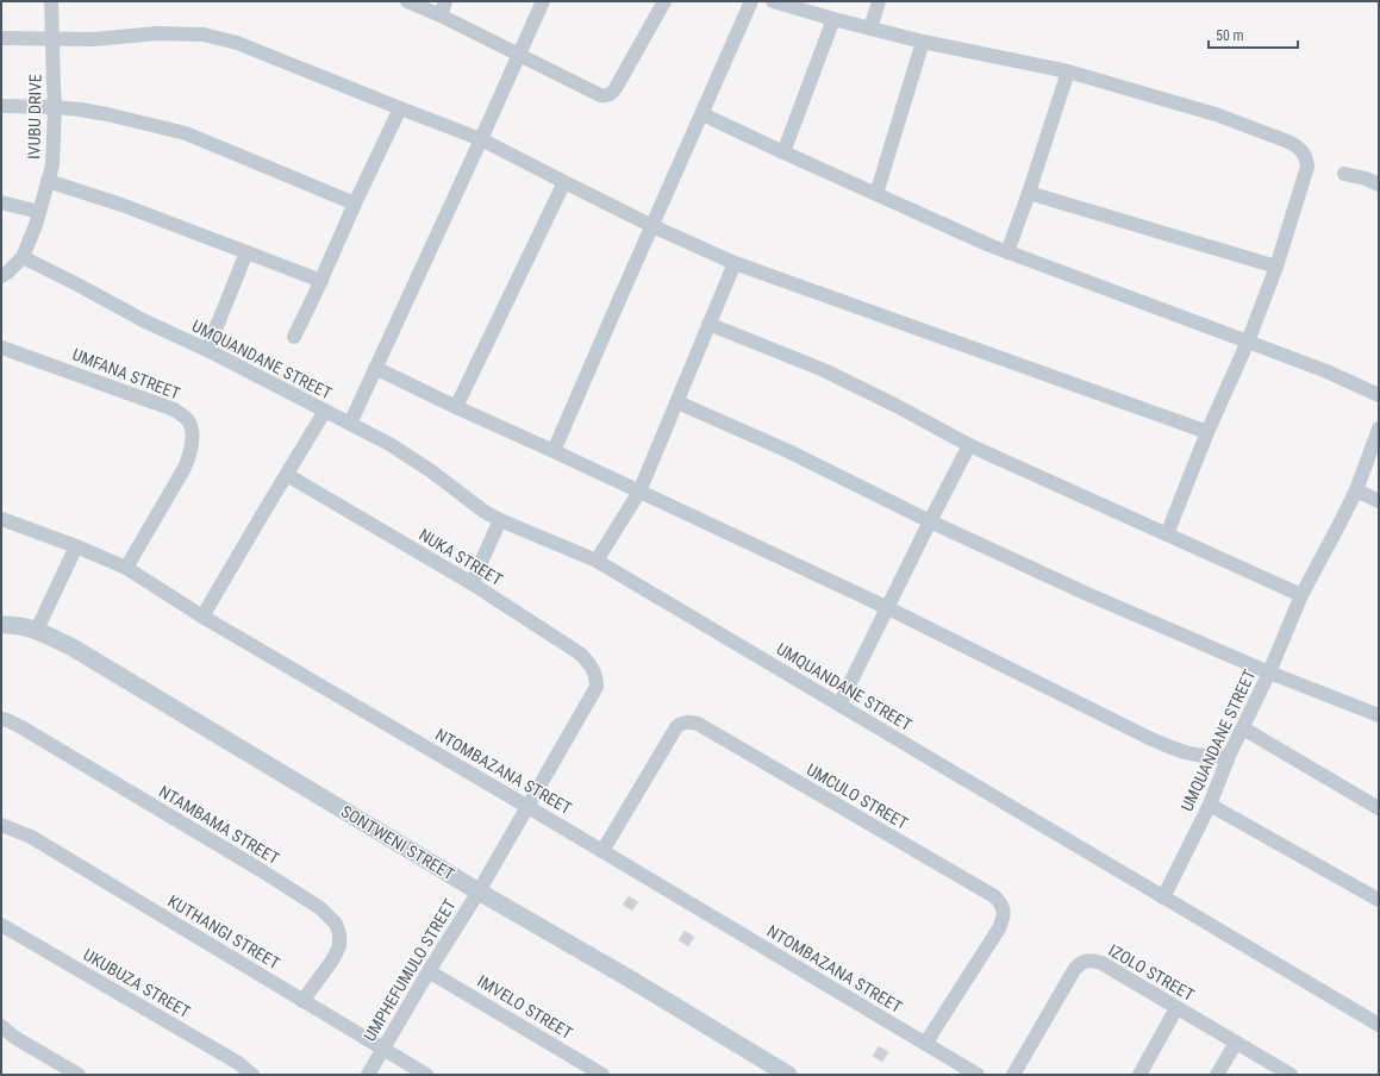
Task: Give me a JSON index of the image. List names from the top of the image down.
{
  "streets": {
    "street": [
      "IVUBU DRIVE",
      "UMQUANDANE STREET",
      "UMFANA STREET",
      "NUKA STREET",
      "NTOMBAZANA STREET",
      "UMCULO STREET",
      "NTAMBAMA STREET",
      "SONTWENI STREET",
      "KUTHANGI STREET",
      "UMPHEFUMULO STREET",
      "IZOLO STREET",
      "UKUBUZA STREET",
      "IMVELO STREET"
    ]
  },
  "crossings": [
    ["IVUBU DRIVE", "UMQUANDANE STREET"],
    ["UMFANA STREET", "NTOMBAZANA STREET"],
    ["NUKA STREET", "UMPHEFUMULO STREET"],
    ["NTOMBAZANA STREET", "UMCULO STREET"],
    ["NTOMBAZANA STREET", "UMPHEFUMULO STREET"],
    ["NTAMBAMA STREET", "KUTHANGI STREET"],
    ["SONTWENI STREET", "UMPHEFUMULO STREET"],
    ["KUTHANGI STREET", "UMPHEFUMULO STREET"],
    ["UMPHEFUMULO STREET", "IMVELO STREET"]
  ],
  "scale_bar": "50 m"
}
